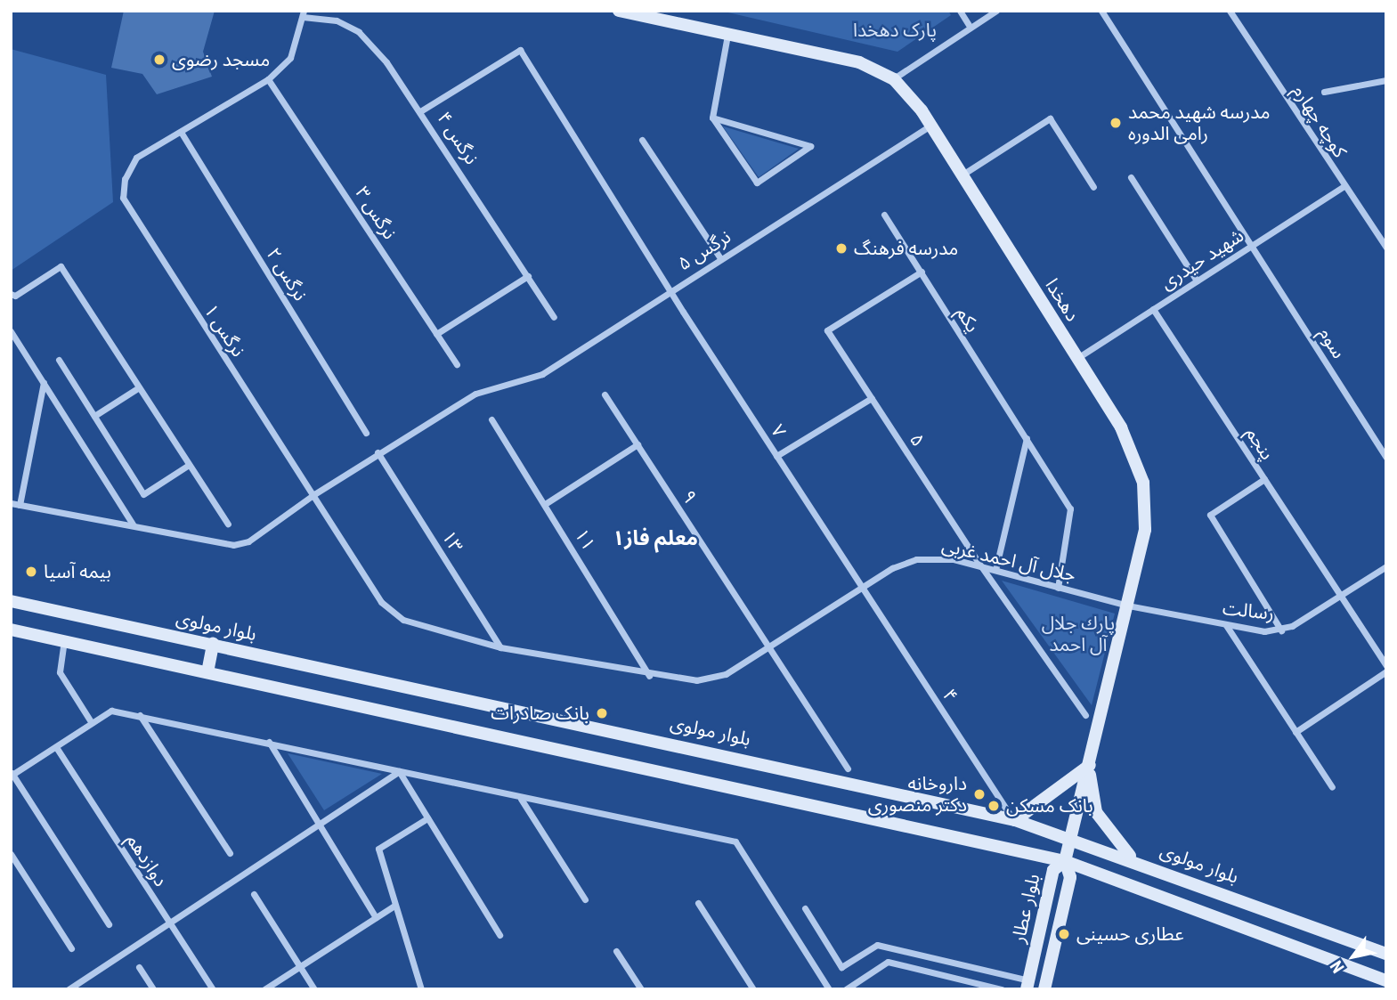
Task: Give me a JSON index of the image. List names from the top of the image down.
{
  "streets": {
    "street": [
      "کوچه چهارم",
      "نرگس ۴",
      "نرگس ۳",
      "نرگس ۵",
      "شهید حیدری",
      "نرگس ۲",
      "دهخدا",
      "یکم",
      "نرگس ۱",
      "سوم",
      "۷",
      "۵",
      "پنجم",
      "۹",
      "۱۱",
      "۱۳",
      "جلال آل احمد غربی",
      "رسالت",
      "بلوار مولوی",
      "۴",
      "دوازدهم",
      "بلوار عطار"
    ]
  },
  "crossings": [
    ["کوچه چهارم", "شهید حیدری"],
    ["نرگس ۴", "نرگس ۵"],
    ["نرگس ۵", "دهخدا"],
    ["نرگس ۵", "۷"],
    ["شهید حیدری", "دهخدا"],
    ["شهید حیدری", "سوم"],
    ["شهید حیدری", "پنجم"],
    ["نرگس ۲", "نرگس ۱"],
    ["دهخدا", "جلال آل احمد غربی"],
    ["دهخدا", "رسالت"],
    ["دهخدا", "بلوار مولوی"],
    ["دهخدا", "بلوار عطار"],
    ["یکم", "۵"],
    ["یکم", "جلال آل احمد غربی"],
    ["نرگس ۱", "۱۱"],
    ["نرگس ۱", "۱۳"],
    ["نرگس ۱", "جلال آل احمد غربی"],
    ["۷", "جلال آل احمد غربی"],
    ["۷", "۴"],
    ["۵", "جلال آل احمد غربی"],
    ["پنجم", "رسالت"],
    ["۹", "جلال آل احمد غربی"],
    ["جلال آل احمد غربی", "رسالت"],
    ["جلال آل احمد غربی", "۴"],
    ["بلوار مولوی", "۴"]
  ],
  "districts": ["معلم فاز۱"],
  "parks": ["پارک دهخدا", "پارك جلال آل احمد"],
  "places": [
    "مسجد رضوی",
    "مدرسه شهید محمد رامی الدوره",
    "مدرسه فرهنگ",
    "بیمه آسیا",
    "بانک صادرات",
    "داروخانه دکتر منصوری",
    "بانک مسکن",
    "عطاری حسینی"
  ],
  "north": "bottom left"
}
